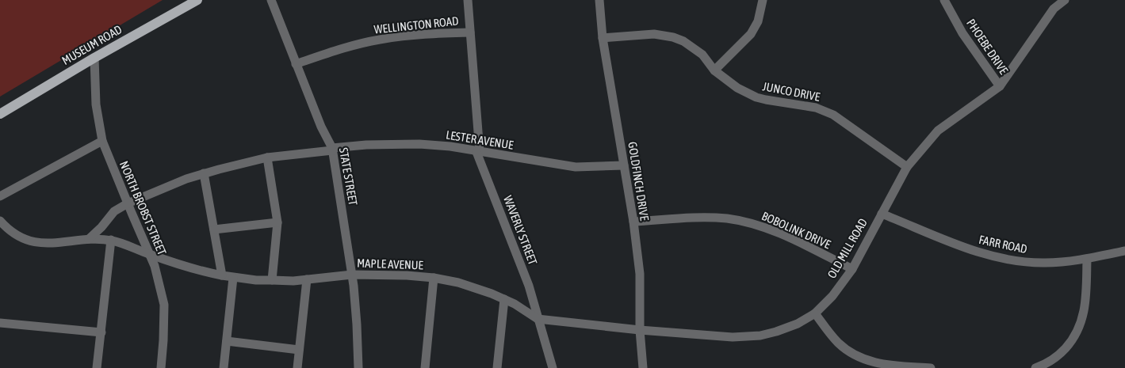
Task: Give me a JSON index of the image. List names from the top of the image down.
{
  "streets": {
    "main road": ["MUSEUM ROAD"],
    "street": [
      "WELLINGTON ROAD",
      "PHOEBE DRIVE",
      "JUNCO DRIVE",
      "LESTER AVENUE",
      "STATE STREET",
      "GOLDFINCH DRIVE",
      "NORTH BROBST STREET",
      "WAVERLY STREET",
      "BOBOLINK DRIVE",
      "FARR ROAD",
      "OLD MILL ROAD",
      "MAPLE AVENUE"
    ]
  },
  "crossings": [
    ["WELLINGTON ROAD", "STATE STREET"],
    ["WELLINGTON ROAD", "WAVERLY STREET"],
    ["MUSEUM ROAD", "NORTH BROBST STREET"],
    ["PHOEBE DRIVE", "OLD MILL ROAD"],
    ["JUNCO DRIVE", "GOLDFINCH DRIVE"],
    ["JUNCO DRIVE", "OLD MILL ROAD"],
    ["LESTER AVENUE", "STATE STREET"],
    ["LESTER AVENUE", "GOLDFINCH DRIVE"],
    ["LESTER AVENUE", "NORTH BROBST STREET"],
    ["LESTER AVENUE", "WAVERLY STREET"],
    ["LESTER AVENUE", "MAPLE AVENUE"],
    ["STATE STREET", "MAPLE AVENUE"],
    ["GOLDFINCH DRIVE", "BOBOLINK DRIVE"],
    ["GOLDFINCH DRIVE", "OLD MILL ROAD"],
    ["NORTH BROBST STREET", "MAPLE AVENUE"],
    ["WAVERLY STREET", "OLD MILL ROAD"],
    ["WAVERLY STREET", "MAPLE AVENUE"],
    ["BOBOLINK DRIVE", "OLD MILL ROAD"],
    ["FARR ROAD", "OLD MILL ROAD"],
    ["OLD MILL ROAD", "MAPLE AVENUE"]
  ]
}
